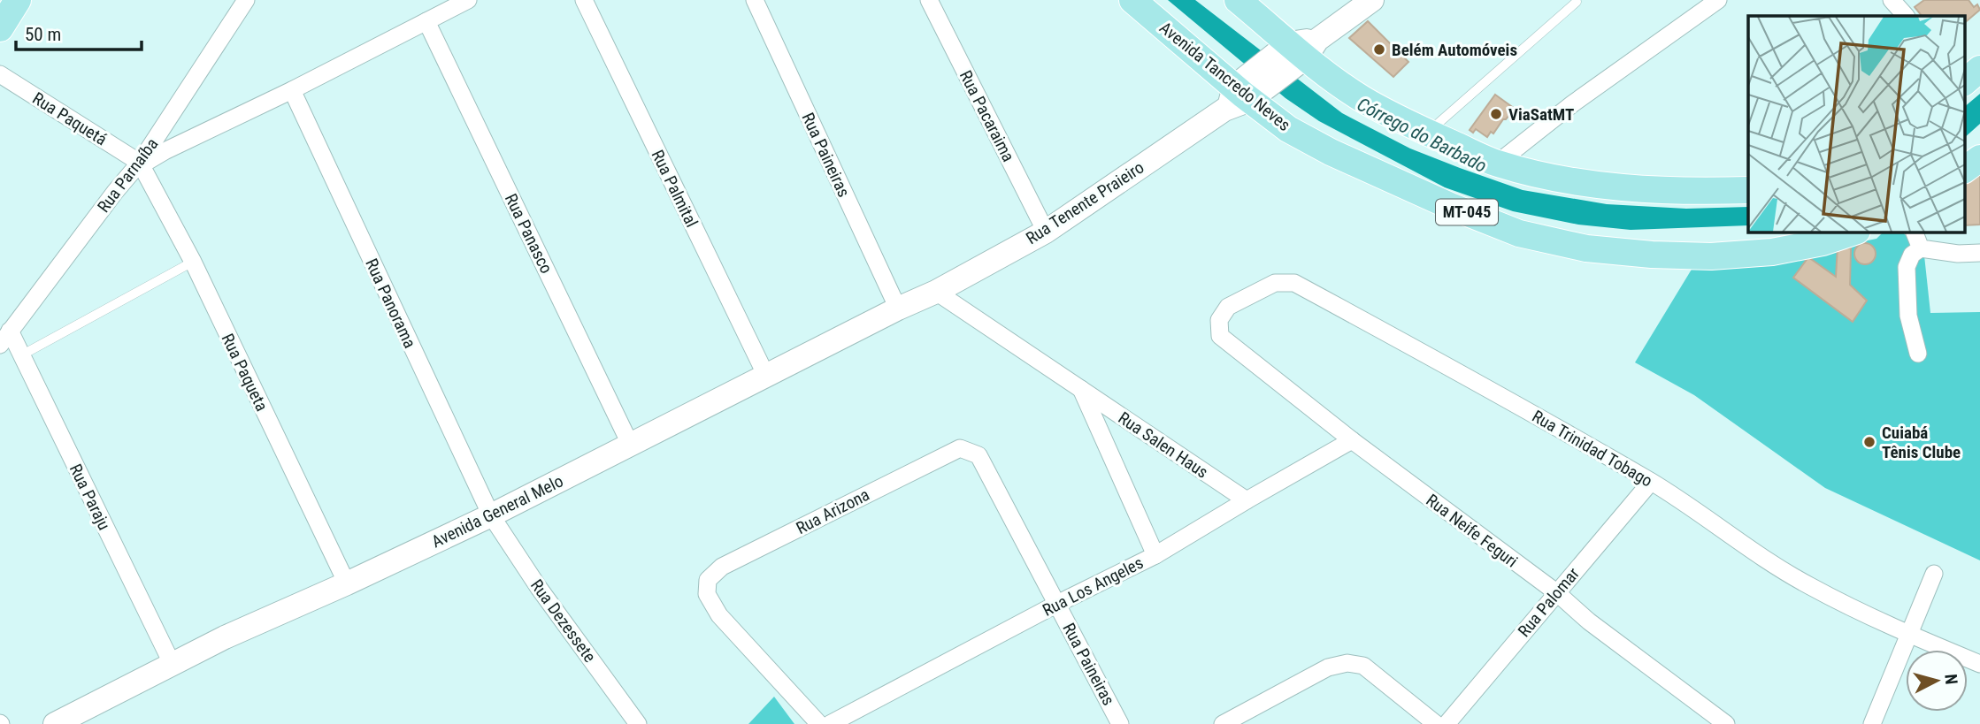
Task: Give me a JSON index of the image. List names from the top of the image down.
{
  "streets": {
    "main road": [
      "Avenida Tancredo Neves",
      "Rua Tenente Praieiro",
      "MT-045",
      "Avenida General Melo"
    ],
    "street": [
      "Rua Pacaraima",
      "Rua Paquetá",
      "Rua Paineiras",
      "Rua Parnaíba",
      "Rua Palmital",
      "Rua Panasco",
      "Rua Panorama",
      "Rua Paqueta",
      "Rua Salen Haus",
      "Rua Trinidad Tobago",
      "Rua Paraju",
      "Rua Arizona",
      "Rua Neife Feguri",
      "Rua Los Angeles",
      "Rua Palomar",
      "Rua Dezessete"
    ]
  },
  "crossings": [
    ["Avenida Tancredo Neves", "Rua Tenente Praieiro"],
    ["Rua Pacaraima", "Rua Tenente Praieiro"],
    ["Rua Paquetá", "Rua Parnaíba"],
    ["Rua Paquetá", "Rua Paqueta"],
    ["Rua Paineiras", "Avenida General Melo"],
    ["Rua Paineiras", "Rua Arizona"],
    ["Rua Paineiras", "Rua Los Angeles"],
    ["Rua Parnaíba", "Rua Panasco"],
    ["Rua Parnaíba", "Rua Panorama"],
    ["Rua Parnaíba", "Rua Paqueta"],
    ["Rua Parnaíba", "Rua Paraju"],
    ["Rua Palmital", "Avenida General Melo"],
    ["Rua Tenente Praieiro", "Rua Salen Haus"],
    ["Rua Tenente Praieiro", "Avenida General Melo"],
    ["Rua Panasco", "Avenida General Melo"],
    ["Rua Panorama", "Avenida General Melo"],
    ["Rua Panorama", "Rua Dezessete"],
    ["Rua Paqueta", "Avenida General Melo"],
    ["Rua Salen Haus", "Avenida General Melo"],
    ["Rua Salen Haus", "Rua Los Angeles"],
    ["Rua Trinidad Tobago", "Rua Neife Feguri"],
    ["Rua Trinidad Tobago", "Rua Palomar"],
    ["Rua Paraju", "Avenida General Melo"],
    ["Avenida General Melo", "Rua Dezessete"],
    ["Rua Arizona", "Rua Los Angeles"],
    ["Rua Neife Feguri", "Rua Los Angeles"],
    ["Rua Neife Feguri", "Rua Palomar"]
  ],
  "water": ["Córrego do Barbado"],
  "places": ["Belém Automóveis", "ViaSatMT", "Cuiabá Tênis Clube"],
  "scale_bar": "50 m",
  "north": "right"
}
